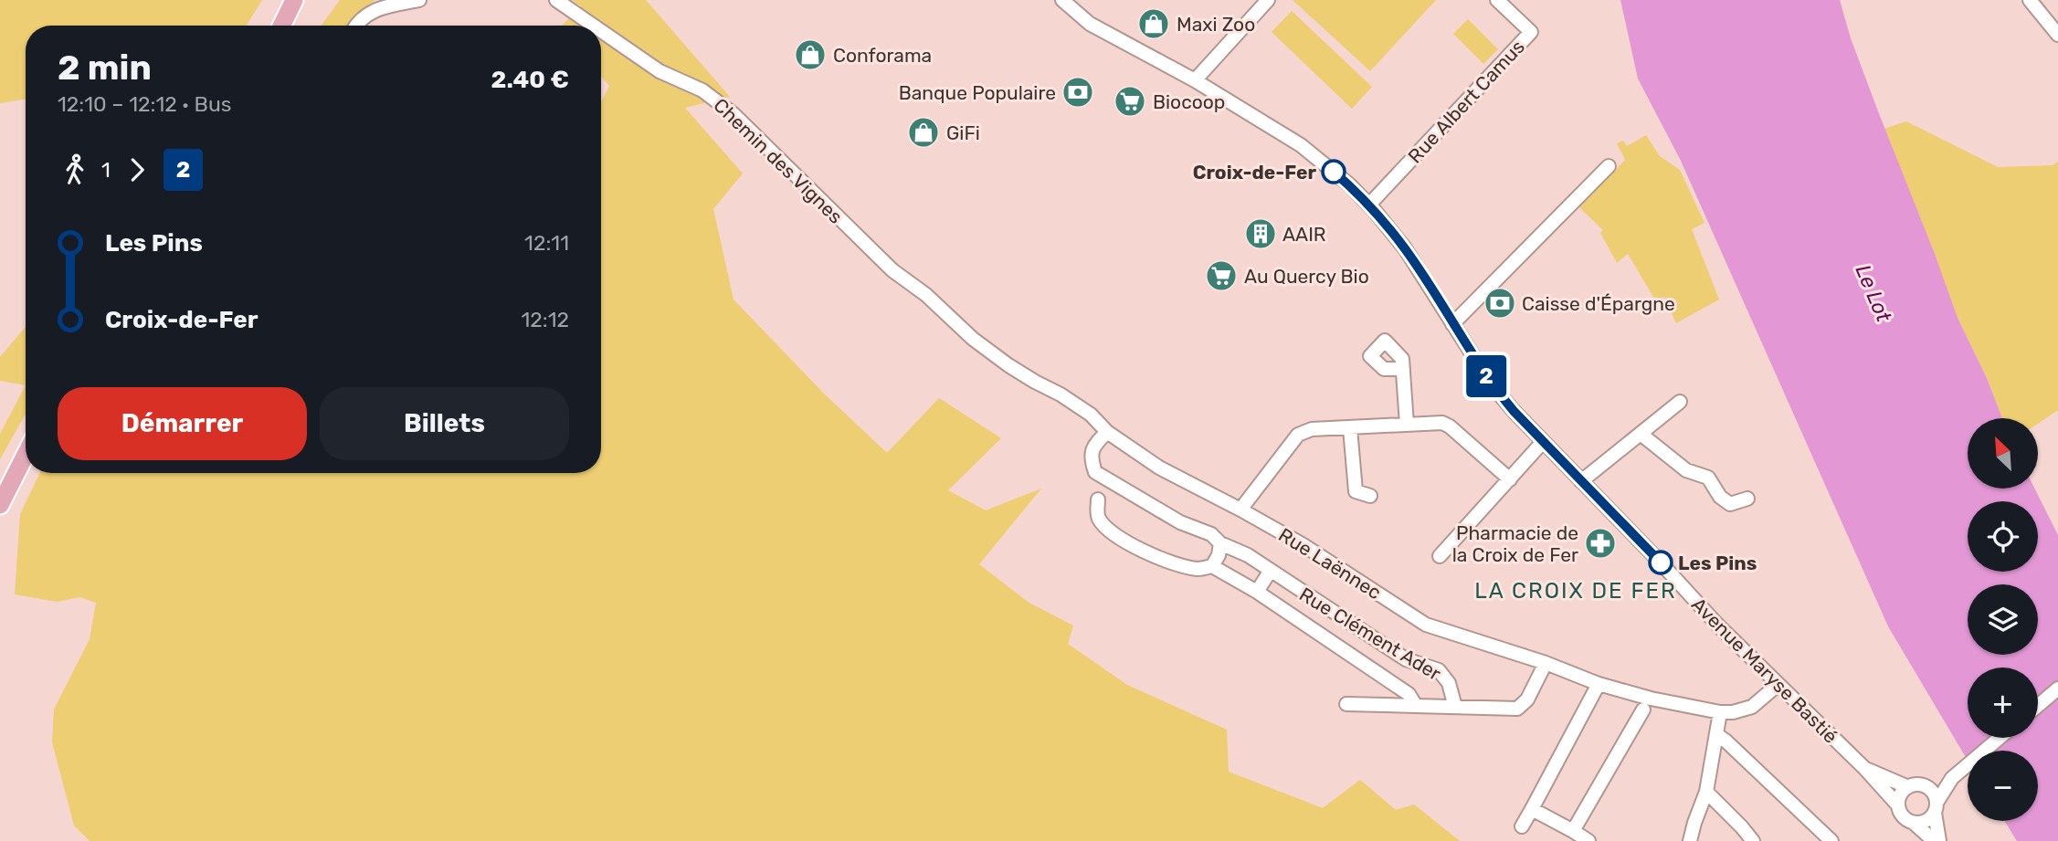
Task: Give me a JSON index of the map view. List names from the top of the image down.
{
  "streets": {
    "street": [
      "Rue Albert Camus",
      "Chemin des Vignes",
      "Rue Laënnec",
      "Rue Clément Ader",
      "Avenue Maryse Bastié"
    ]
  },
  "crossings": [
    ["Rue Albert Camus", "Avenue Maryse Bastié"],
    ["Chemin des Vignes", "Rue Laënnec"],
    ["Rue Laënnec", "Rue Clément Ader"],
    ["Rue Laënnec", "Avenue Maryse Bastié"]
  ],
  "districts": ["LA CROIX DE FER"],
  "water": ["Le Lot"],
  "places": {
    "shop": ["Maxi Zoo", "Conforama", "GiFi"],
    "bank": ["Banque Populaire", "Caisse d'Épargne"],
    "supermarket": ["Biocoop", "Au Quercy Bio"],
    "other": ["Croix-de-Fer", "Les Pins"],
    "building": ["AAIR"],
    "pharmacy": ["Pharmacie de la Croix de Fer"]
  },
  "lines": ["bus line 2"],
  "north": "top left",
  "page": {
    "on_map": "2",
    "heading": ["2 min", "12:10 – 12:12 · Bus", "2.40 €"],
    "legs": ["1", "2"],
    "list": [
      {
        "name": "Les Pins",
        "value": "12:11"
      },
      {
        "name": "Croix-de-Fer",
        "value": "12:12"
      }
    ],
    "buttons": ["Démarrer", "Billets"],
    "map_buttons": ["+", "−"]
  }
}
